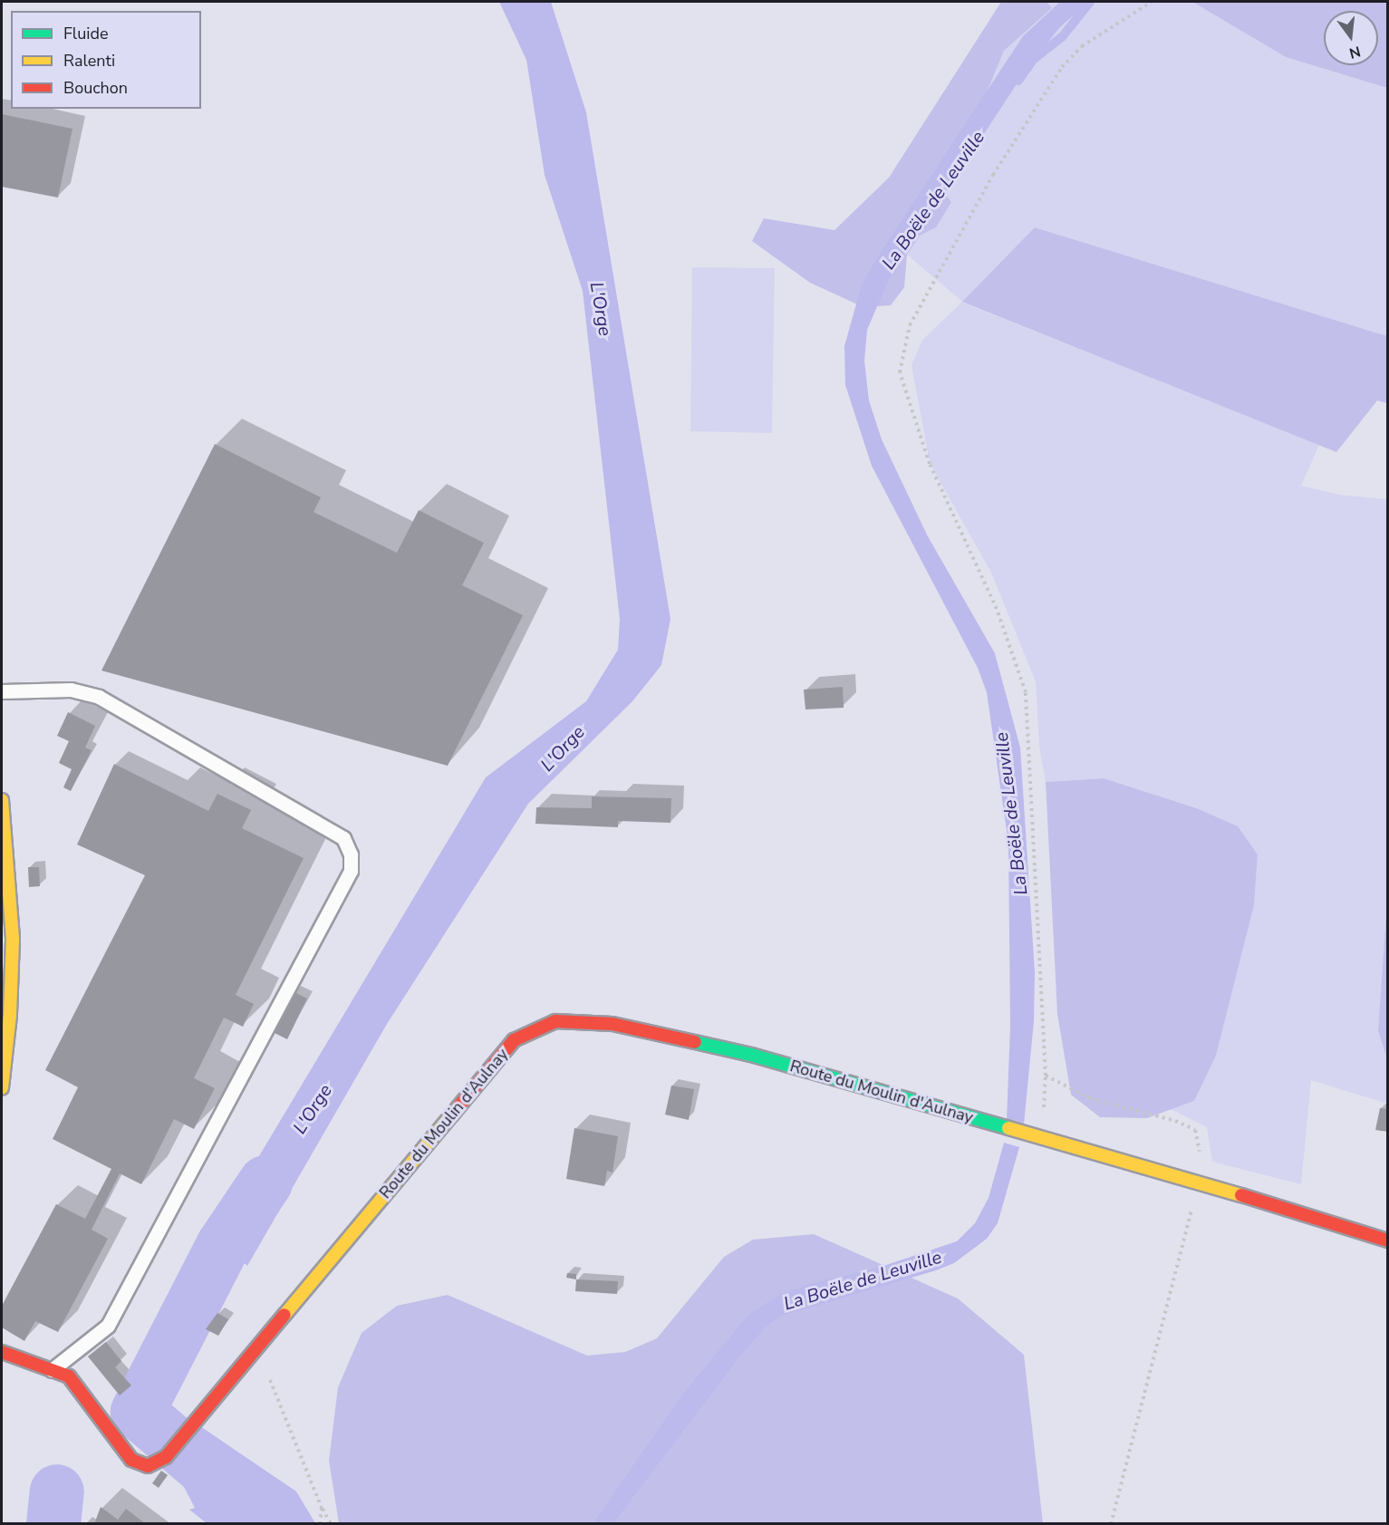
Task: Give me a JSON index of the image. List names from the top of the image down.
{
  "streets": {
    "street": ["Route du Moulin d'Aulnay"]
  },
  "water": ["La Boële de Leuville", "L'Orge"],
  "legend": ["Fluide", "Ralenti", "Bouchon"],
  "north": "bottom"
}
